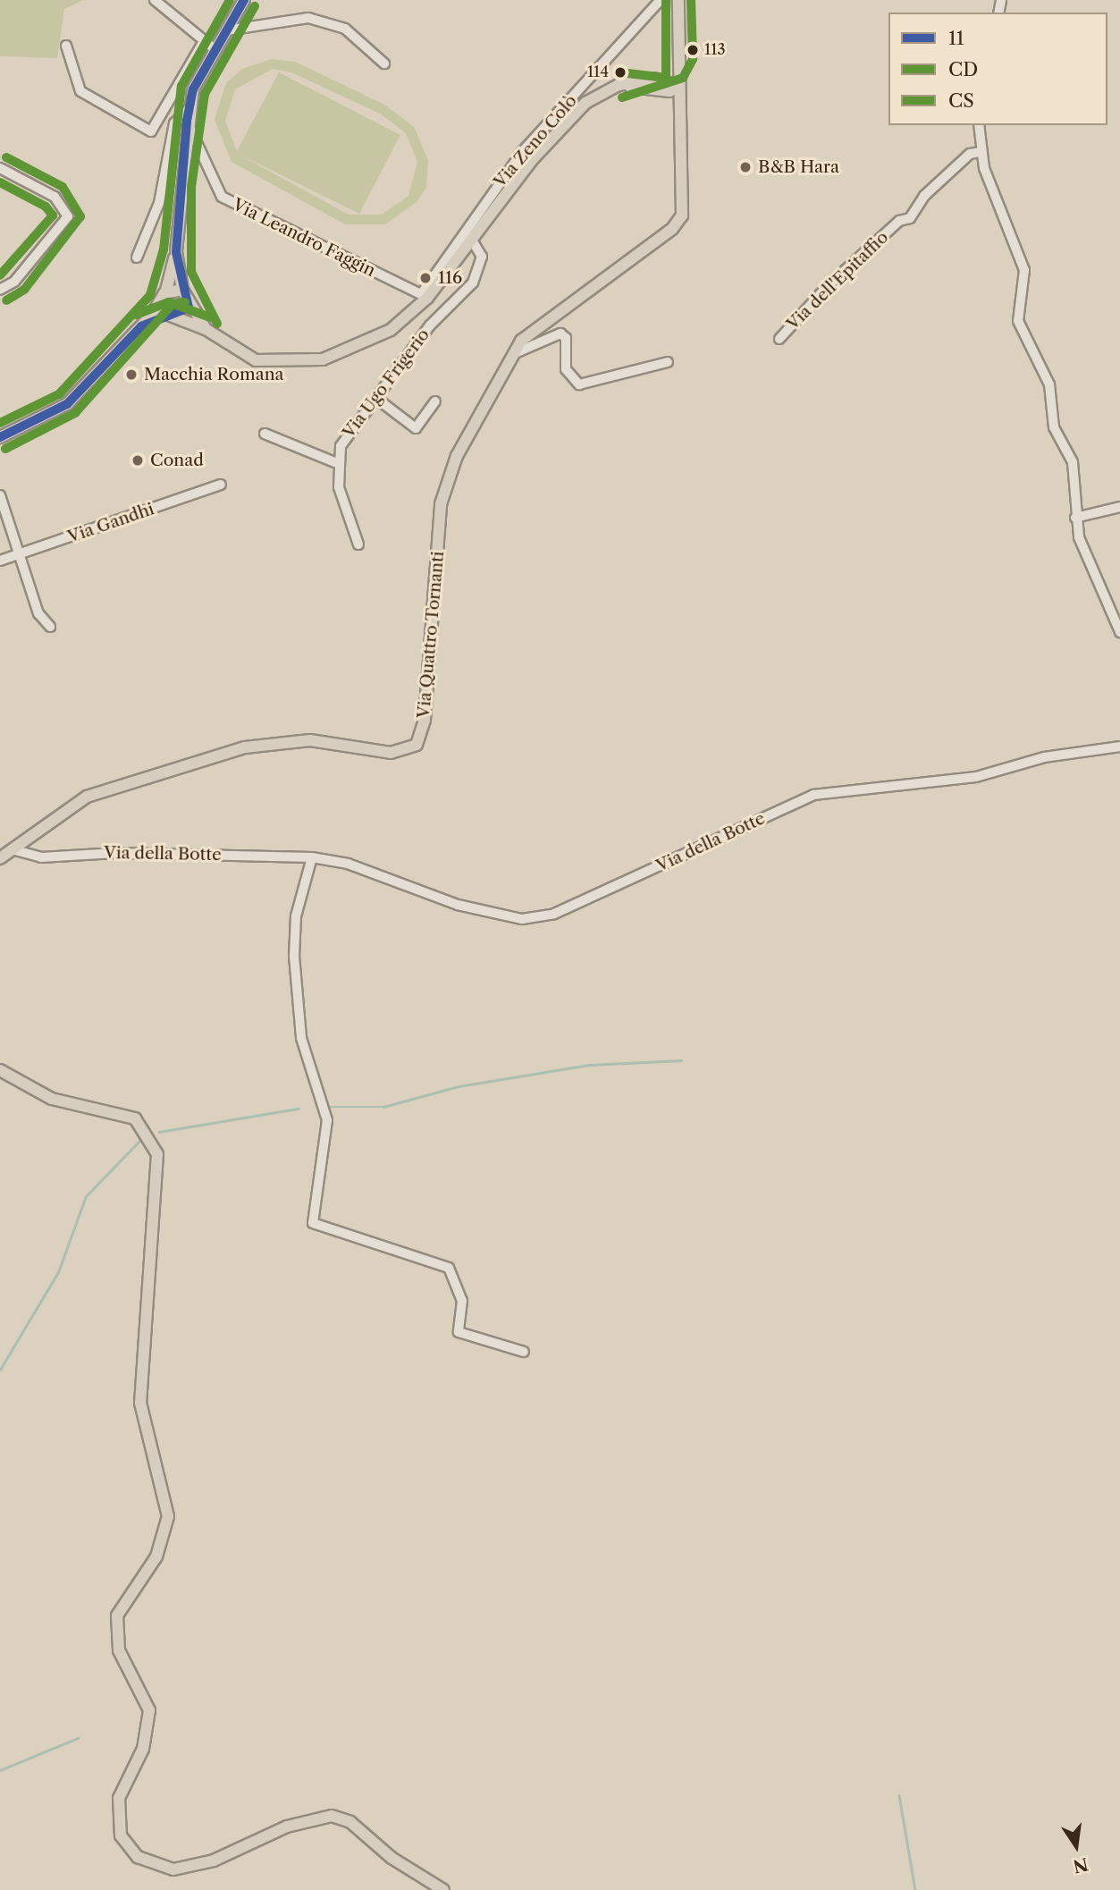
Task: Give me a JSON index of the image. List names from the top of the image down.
{
  "streets": {
    "main road": ["Via Quattro Tornanti"],
    "street": [
      "Via Zeno Colò",
      "Via Leandro Faggin",
      "Via dell'Epitaffio",
      "Via Ugo Frigerio",
      "Via Gandhi",
      "Via della Botte"
    ]
  },
  "crossings": [
    ["Via Zeno Colò", "Via Leandro Faggin"],
    ["Via Quattro Tornanti", "Via della Botte"]
  ],
  "places": [
    "113",
    "114",
    "B&B Hara",
    "116",
    "Macchia Romana",
    "Conad"
  ],
  "lines": ["transit line 11", "transit line CD", "transit line CS"],
  "legend": ["11", "CD", "CS"],
  "north": "bottom"
}
